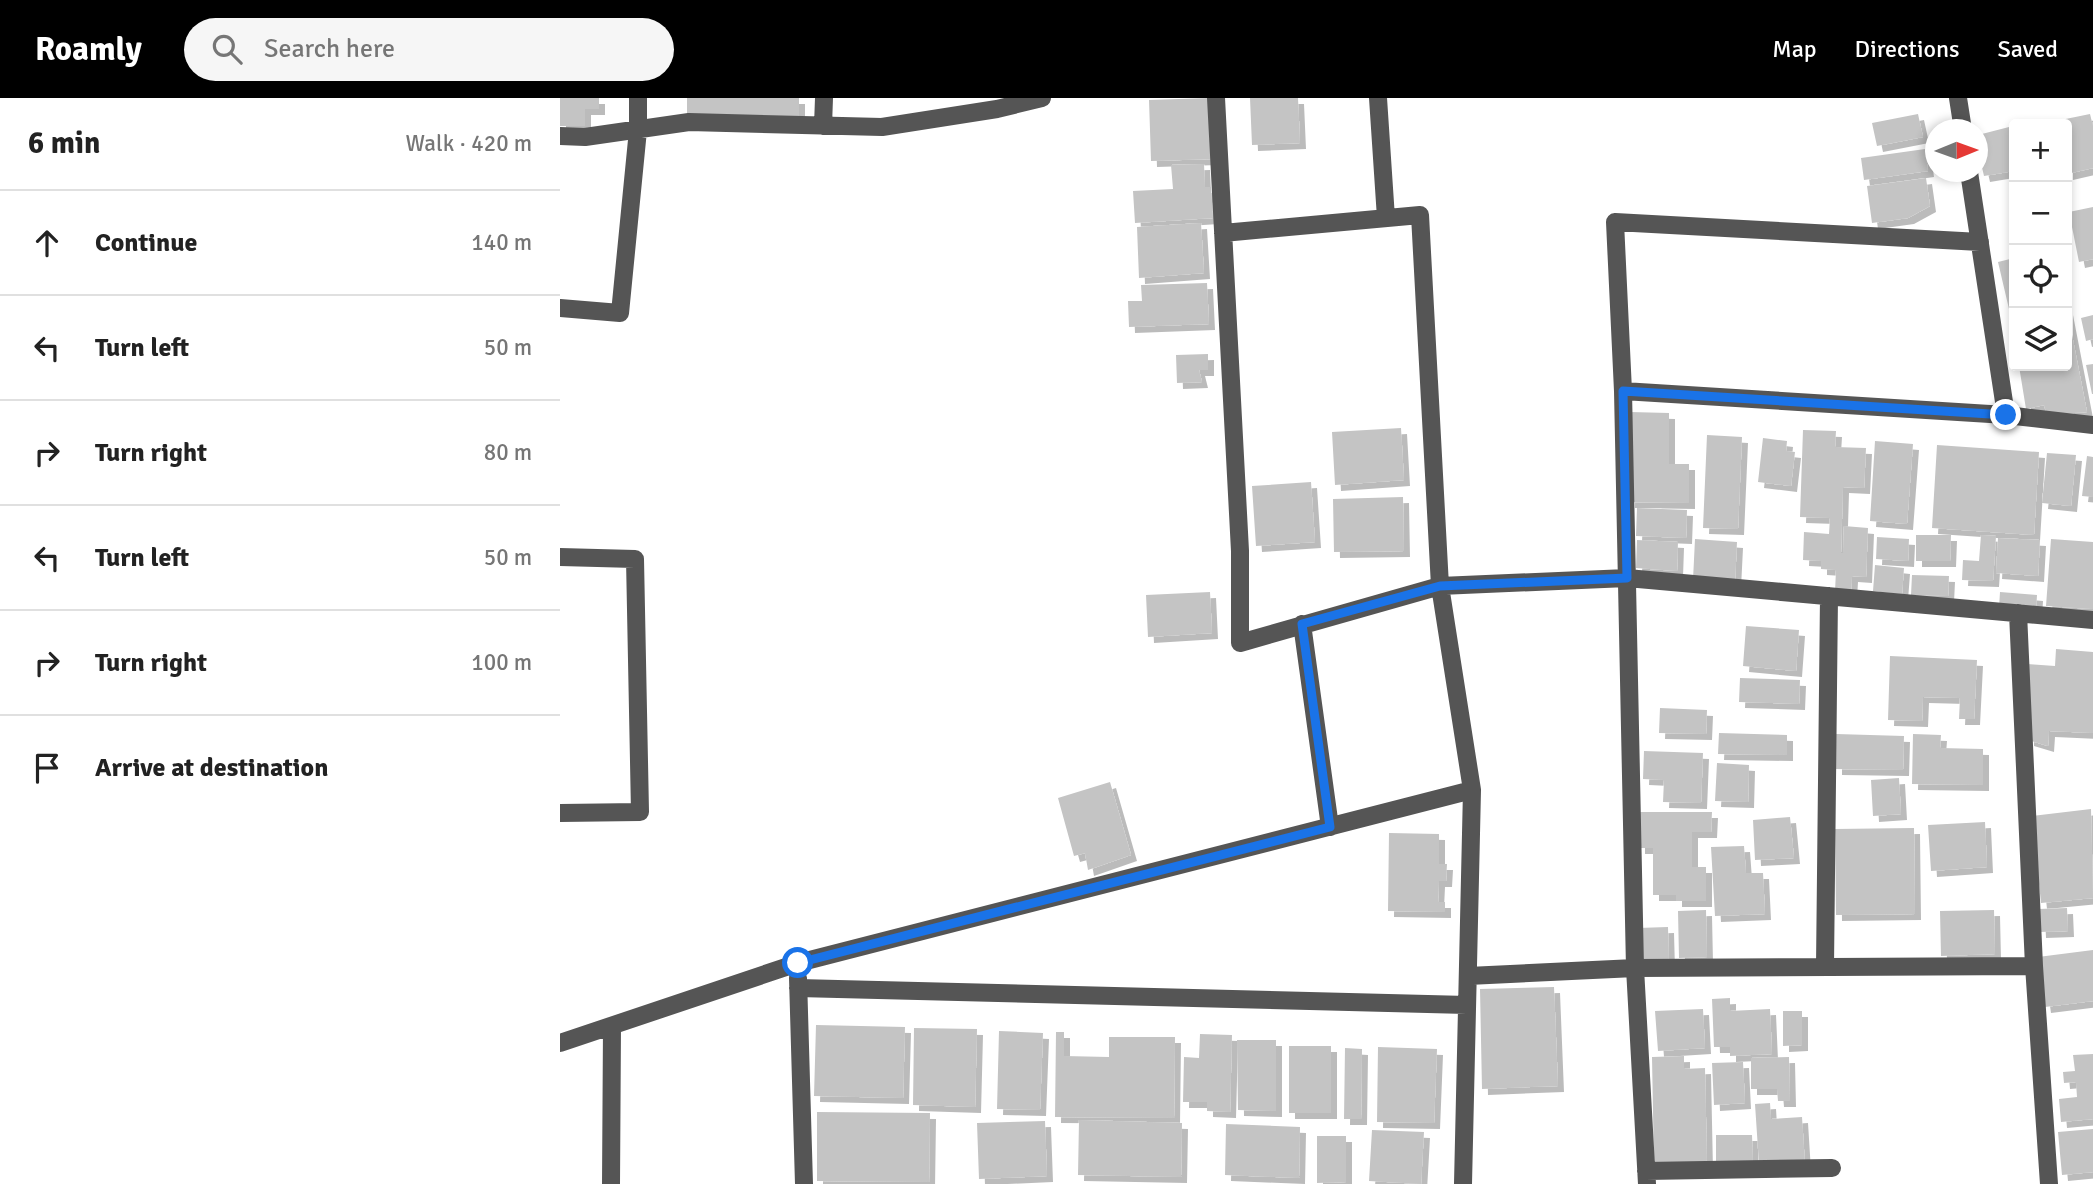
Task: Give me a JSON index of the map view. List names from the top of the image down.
{
  "north": "right",
  "page": {
    "header": "Roamly",
    "search": "Search here",
    "nav": ["Map", "Directions", "Saved"],
    "heading": ["6 min", "Walk · 420 m"],
    "map_buttons": ["+", "−"],
    "list": [
      ["Continue", "140 m"],
      ["Turn left", "50 m"],
      ["Turn right", "80 m"],
      ["Turn left", "50 m"],
      ["Turn right", "100 m"],
      "Arrive at destination"
    ]
  }
}
